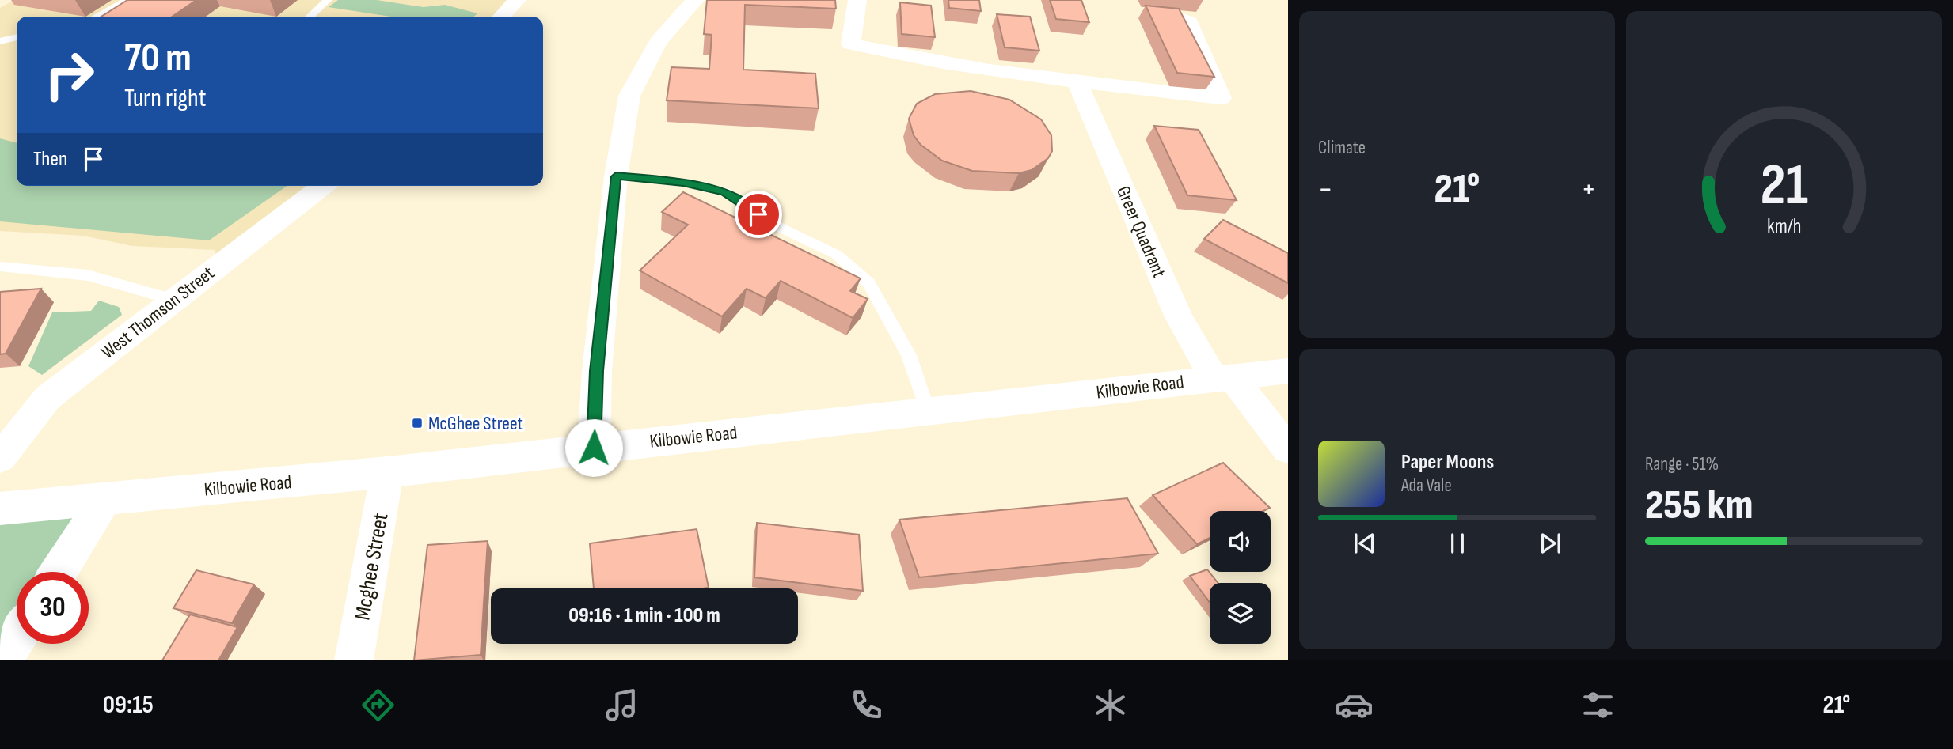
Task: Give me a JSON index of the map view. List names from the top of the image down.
{
  "streets": {
    "main road": ["Kilbowie Road"],
    "street": ["Greer Quadrant", "West Thomson Street", "Mcghee Street"]
  },
  "crossings": [
    ["Greer Quadrant", "Kilbowie Road"],
    ["Kilbowie Road", "Mcghee Street"]
  ],
  "places": {
    "transit": ["McGhee Street"]
  },
  "page": {
    "tile": [
      "Climate",
      ["Range · 51%", "255 km"]
    ],
    "turn": ["70 m", "Turn right"],
    "then": "Then",
    "heat": ["−", "21°", "+"],
    "song": ["Paper Moons", "Ada Vale"],
    "limit": "30",
    "trip": "09:16 · 1 min · 100 m",
    "tabs": ["09:15", "21°"],
    "gauge": ["21", "km/h"]
  }
}
